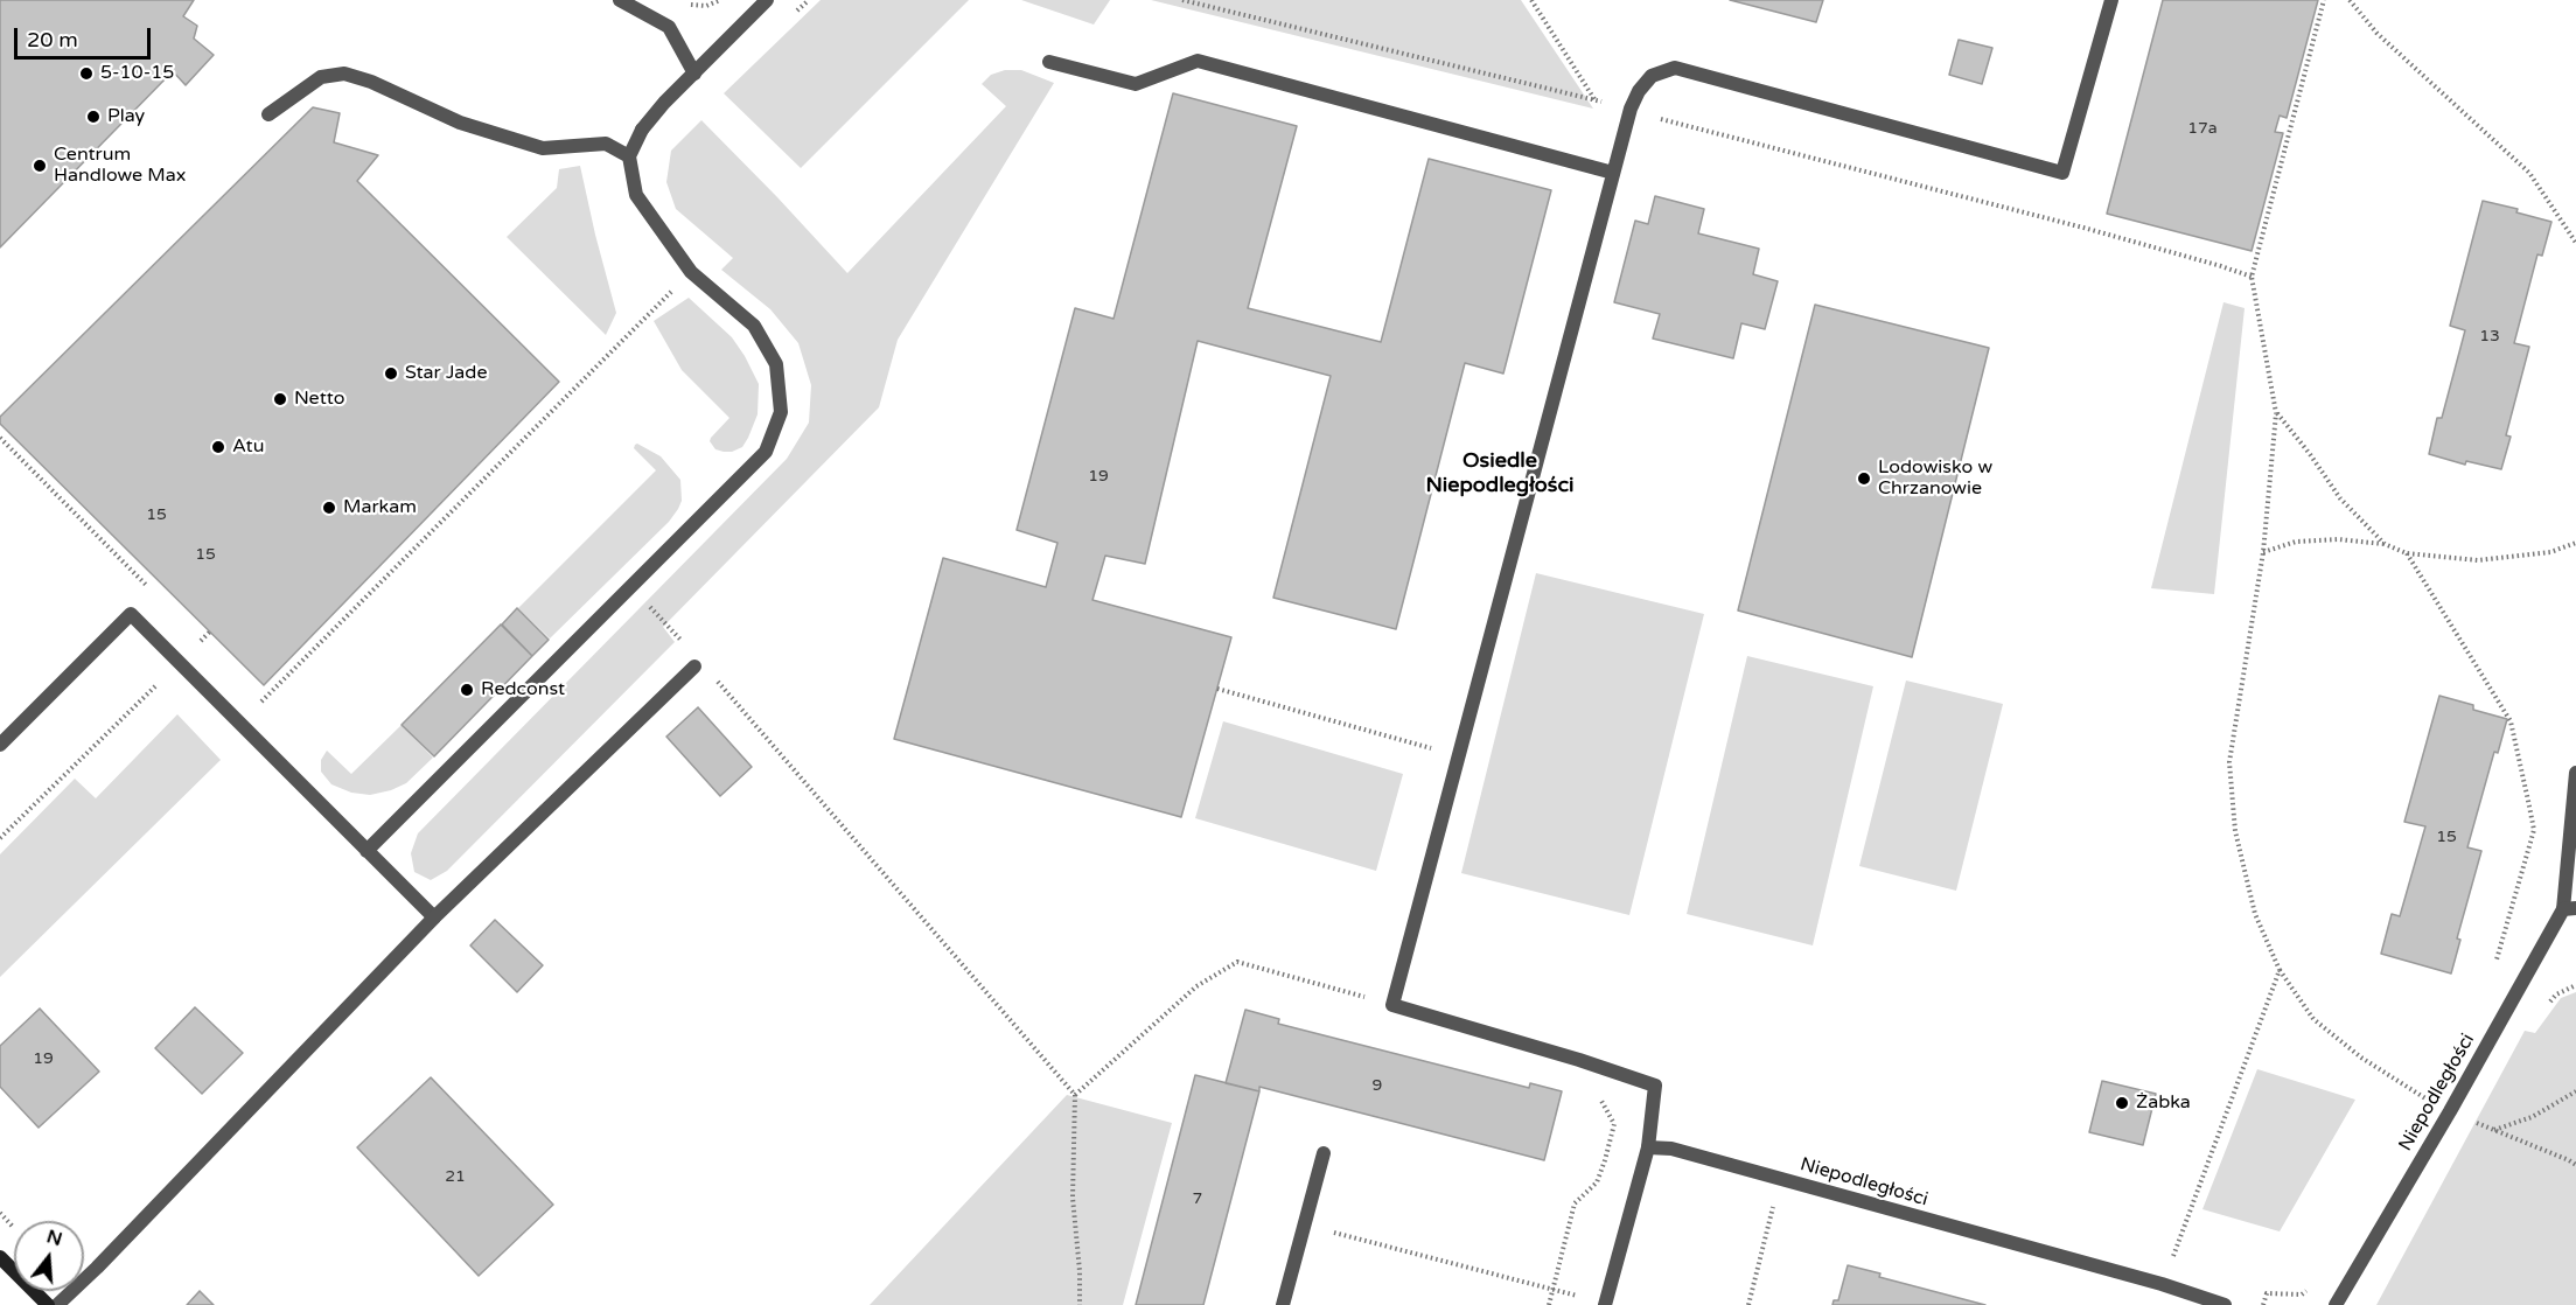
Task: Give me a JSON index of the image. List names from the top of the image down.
{
  "streets": {
    "street": ["Niepodległości"]
  },
  "districts": ["Osiedle Niepodległości"],
  "places": [
    "5-10-15",
    "Play",
    "Centrum Handlowe Max",
    "Star Jade",
    "Netto",
    "Atu",
    "Lodowisko w Chrzanowie",
    "Markam",
    "Redconst",
    "Żabka"
  ],
  "house_numbers": [
    "17a",
    "13",
    "19",
    "15",
    "15",
    "15",
    "19",
    "9",
    "21",
    "7"
  ],
  "scale_bar": "20 m",
  "north": "top"
}
